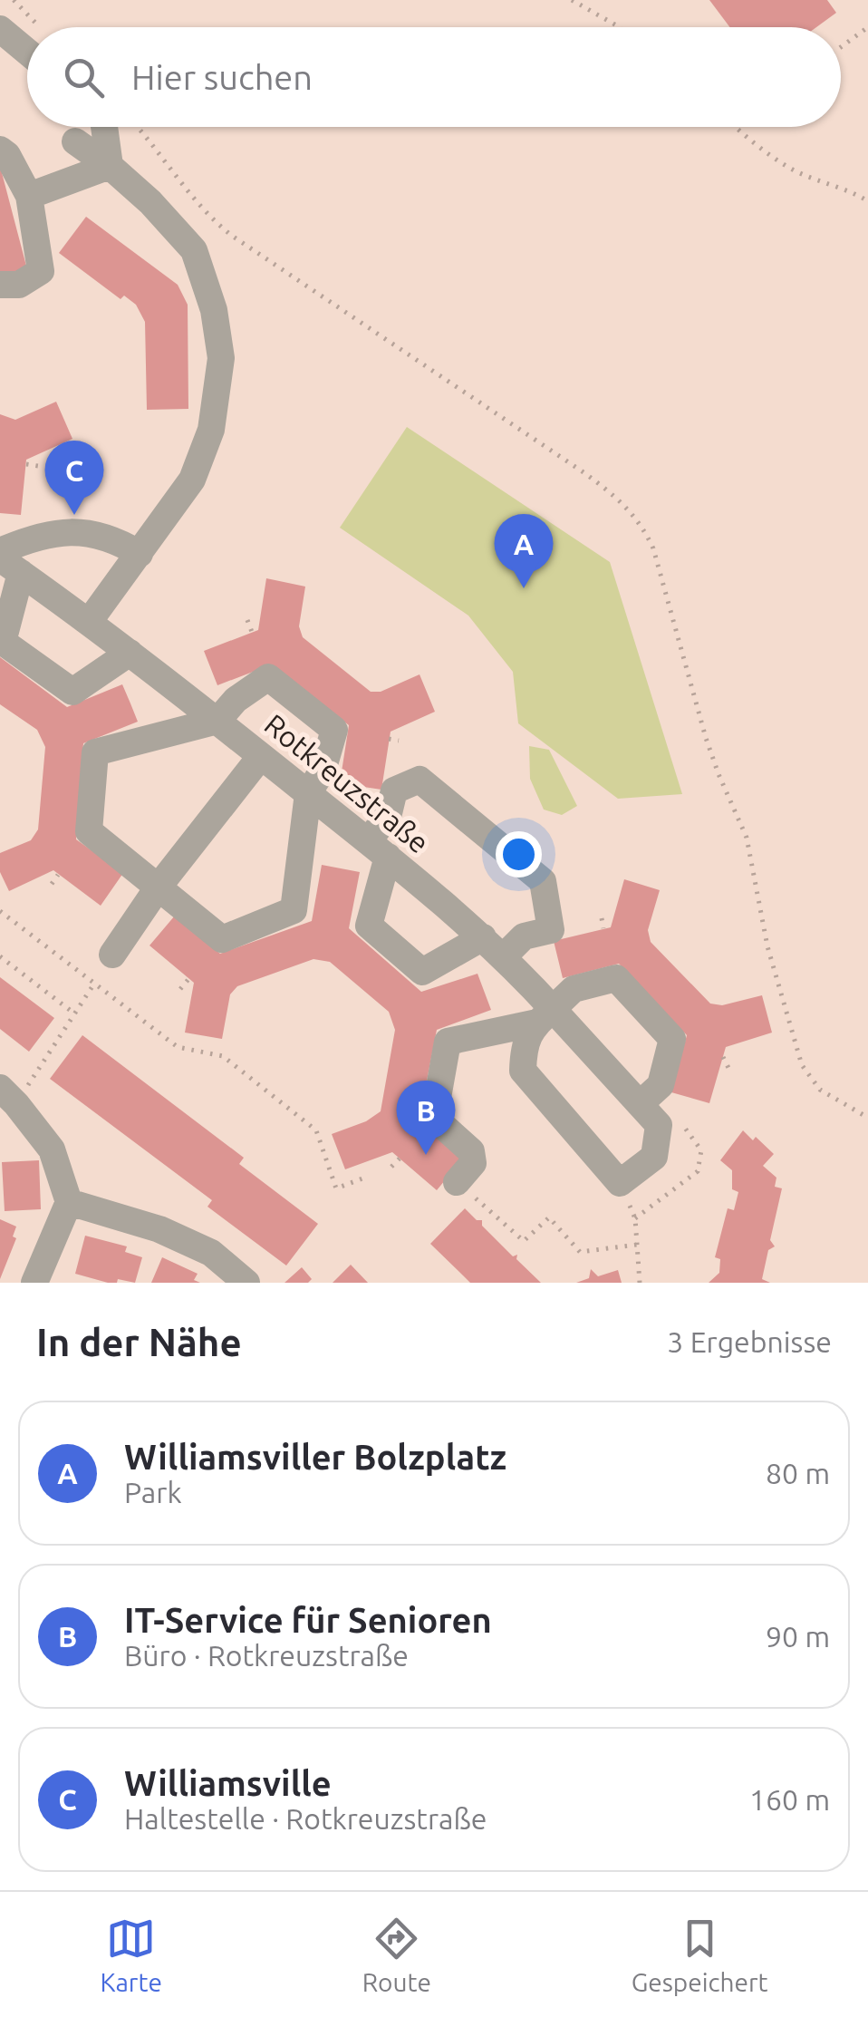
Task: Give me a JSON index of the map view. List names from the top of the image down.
{
  "streets": {
    "street": ["Rotkreuzstraße"]
  },
  "page": {
    "search": "Hier suchen",
    "pins": ["C", "A", "B"],
    "heading": ["In der Nähe", "3 Ergebnisse"],
    "list": [
      {
        "mark": "A",
        "name": "Williamsviller Bolzplatz",
        "note": "Park",
        "value": "80 m"
      },
      {
        "mark": "B",
        "name": "IT-Service für Senioren",
        "note": "Büro · Rotkreuzstraße",
        "value": "90 m"
      },
      {
        "mark": "C",
        "name": "Williamsville",
        "note": "Haltestelle · Rotkreuzstraße",
        "value": "160 m"
      }
    ],
    "nav": ["Karte", "Route", "Gespeichert"]
  }
}
